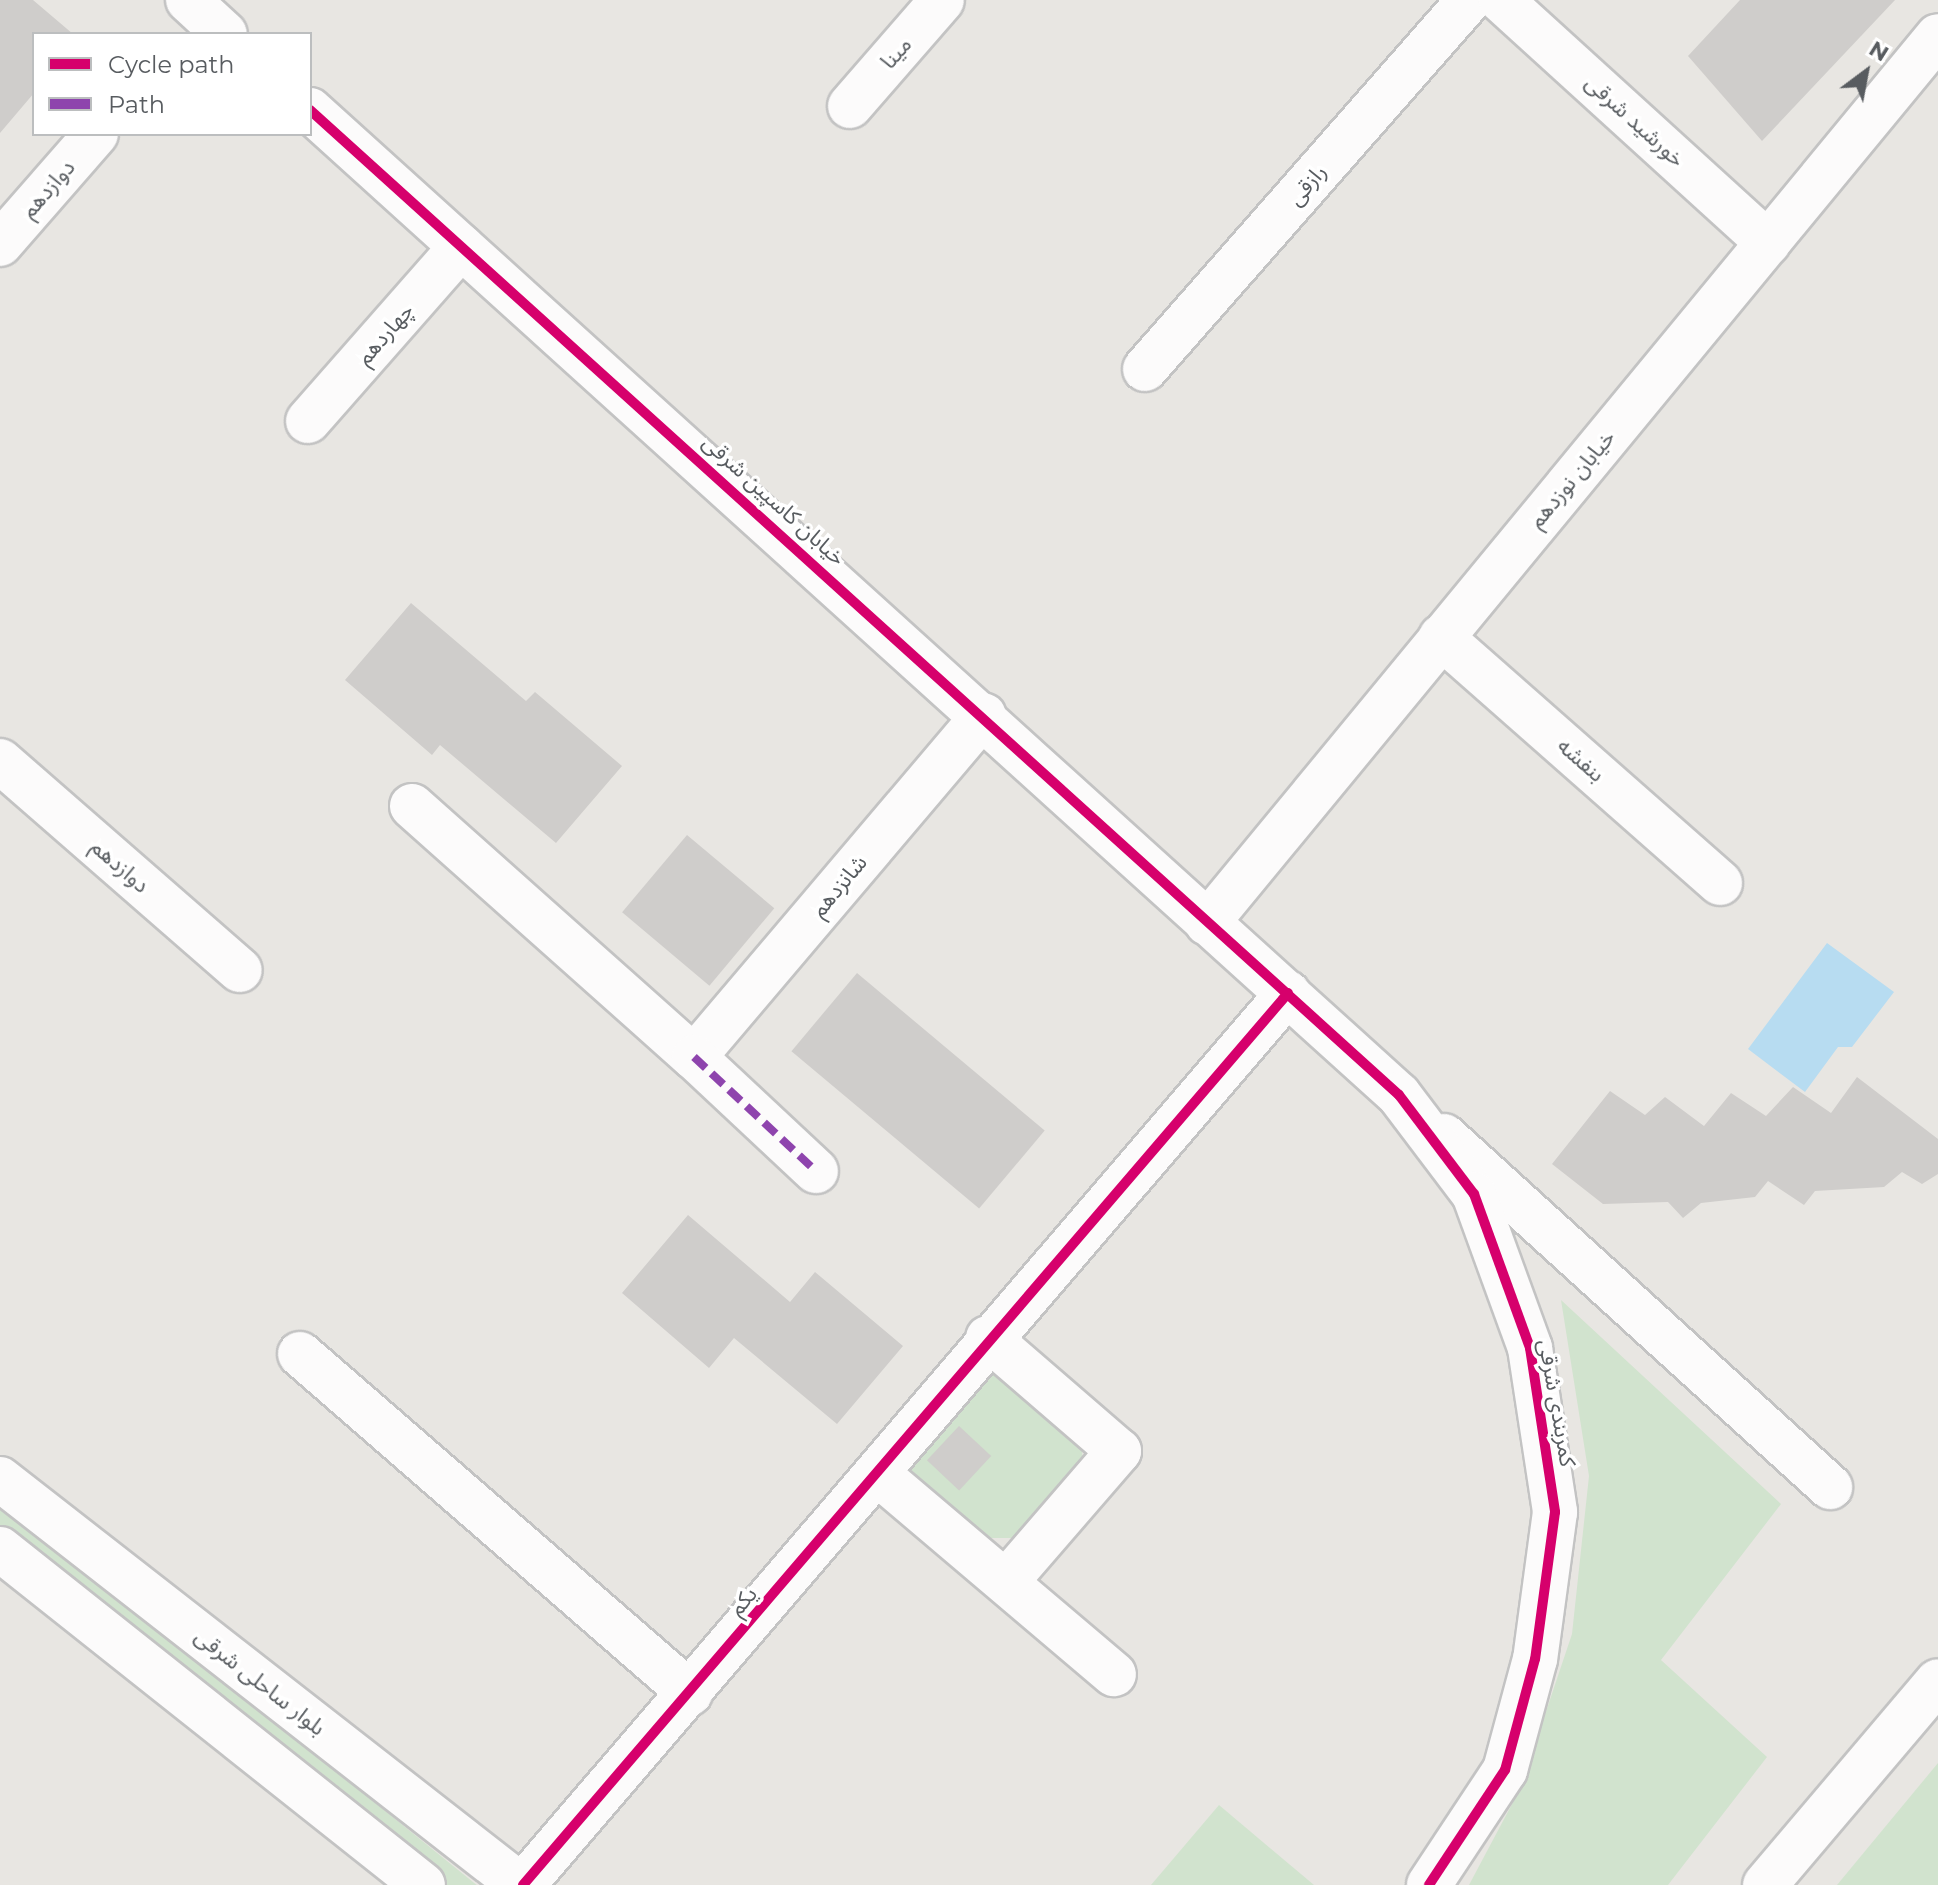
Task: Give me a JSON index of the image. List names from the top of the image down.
{
  "streets": {
    "street": [
      "مینا",
      "خورشید شرقی",
      "رازقی",
      "دوازدهم",
      "چهاردهم",
      "خیابان نوزدهم",
      "خیابان کاسپین شرقی",
      "بنفشه",
      "شانزدهم",
      "کمربندی شرقی",
      "یکم",
      "بلوار ساحلی شرقی"
    ]
  },
  "crossings": [
    ["خورشید شرقی", "خیابان نوزدهم"],
    ["چهاردهم", "خیابان کاسپین شرقی"],
    ["خیابان نوزدهم", "خیابان کاسپین شرقی"],
    ["خیابان نوزدهم", "بنفشه"],
    ["خیابان نوزدهم", "کمربندی شرقی"],
    ["خیابان کاسپین شرقی", "شانزدهم"],
    ["خیابان کاسپین شرقی", "کمربندی شرقی"],
    ["کمربندی شرقی", "یکم"],
    ["یکم", "بلوار ساحلی شرقی"]
  ],
  "legend": ["Cycle path", "Path"],
  "north": "top right"
}
